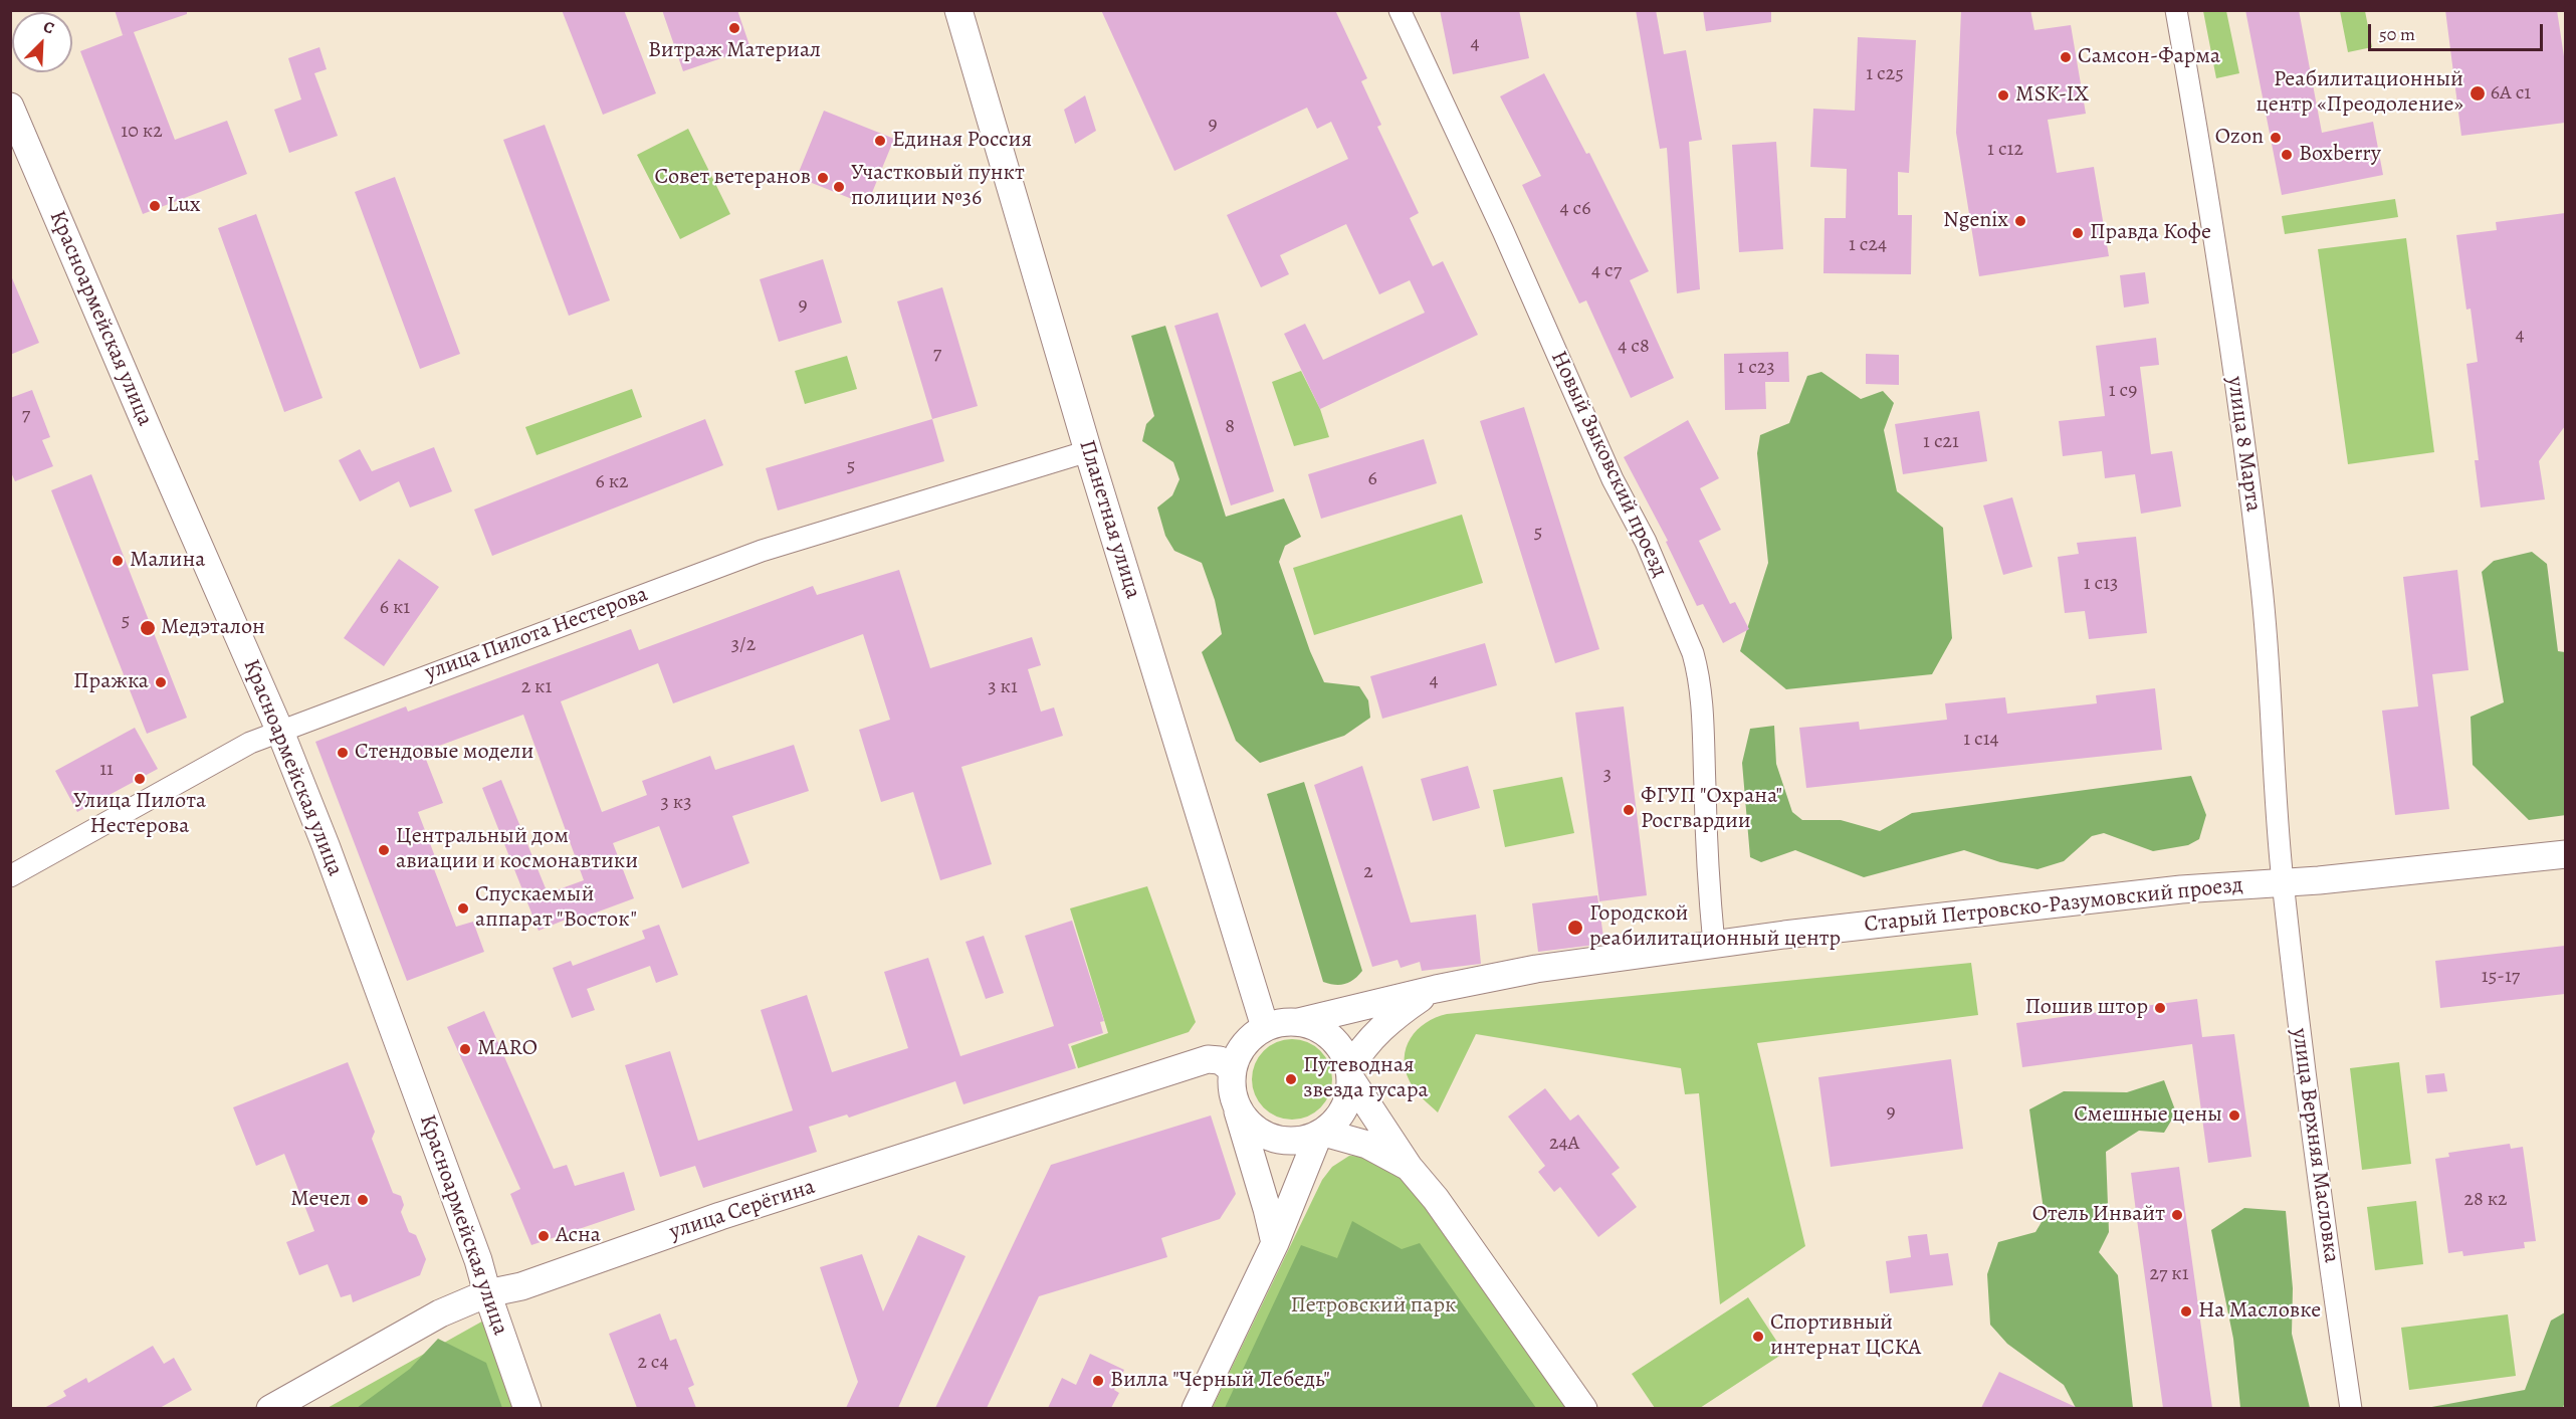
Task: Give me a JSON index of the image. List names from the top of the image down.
{
  "streets": {
    "street": [
      "Красноармейская улица",
      "улица 8 Марта",
      "Новый Зыковский проезд",
      "Планетная улица",
      "улица Пилота Нестерова",
      "Старый Петровско-Разумовский проезд",
      "улица Верхняя Масловка",
      "улица Серёгина"
    ]
  },
  "crossings": [
    ["Красноармейская улица", "улица Пилота Нестерова"],
    ["Красноармейская улица", "улица Серёгина"],
    ["улица 8 Марта", "Старый Петровско-Разумовский проезд"],
    ["улица 8 Марта", "улица Верхняя Масловка"],
    ["Новый Зыковский проезд", "Старый Петровско-Разумовский проезд"],
    ["Планетная улица", "улица Пилота Нестерова"],
    ["Планетная улица", "Старый Петровско-Разумовский проезд"],
    ["Планетная улица", "улица Серёгина"],
    ["Старый Петровско-Разумовский проезд", "улица Верхняя Масловка"],
    ["Старый Петровско-Разумовский проезд", "улица Серёгина"]
  ],
  "parks": ["Петровский парк"],
  "places": [
    "Витраж Материал",
    "Самсон-Фарма",
    "Реабилитационный центр «Преодоление»",
    "MSK-IX",
    "Ozon",
    "Единая Россия",
    "Boxberry",
    "Совет ветеранов",
    "Участковый пункт полиции №36",
    "Lux",
    "Ngenix",
    "Правда Кофе",
    "Малина",
    "Медэталон",
    "Пражка",
    "Стендовые модели",
    "Улица Пилота Нестерова",
    "ФГУП \"Охрана\" Росгвардии",
    "Центральный дом авиации и космонавтики",
    "Спускаемый аппарат \"Восток\"",
    "Городской реабилитационный центр",
    "Пошив штор",
    "MARO",
    "Путеводная звезда гусара",
    "Смешные цены",
    "Мечел",
    "Отель Инвайт",
    "Асна",
    "На Масловке",
    "Спортивный интернат ЦСКА",
    "Вилла \"Черный Лебедь\""
  ],
  "house_numbers": [
    "4",
    "1 с25",
    "6А с1",
    "9",
    "10 к2",
    "1 с12",
    "4 с6",
    "1 с24",
    "4 с7",
    "9",
    "4",
    "4 с8",
    "7",
    "1 с23",
    "1 с9",
    "7",
    "8",
    "1 с21",
    "5",
    "6",
    "6 к2",
    "5",
    "1 с13",
    "6 к1",
    "5",
    "3/2",
    "4",
    "2 к1",
    "3 к1",
    "1 с14",
    "11",
    "3",
    "3 к3",
    "2",
    "15-17",
    "9",
    "24А",
    "28 к2",
    "27 к1",
    "2 с4"
  ],
  "scale_bar": "50 m",
  "north": "top right"
}
